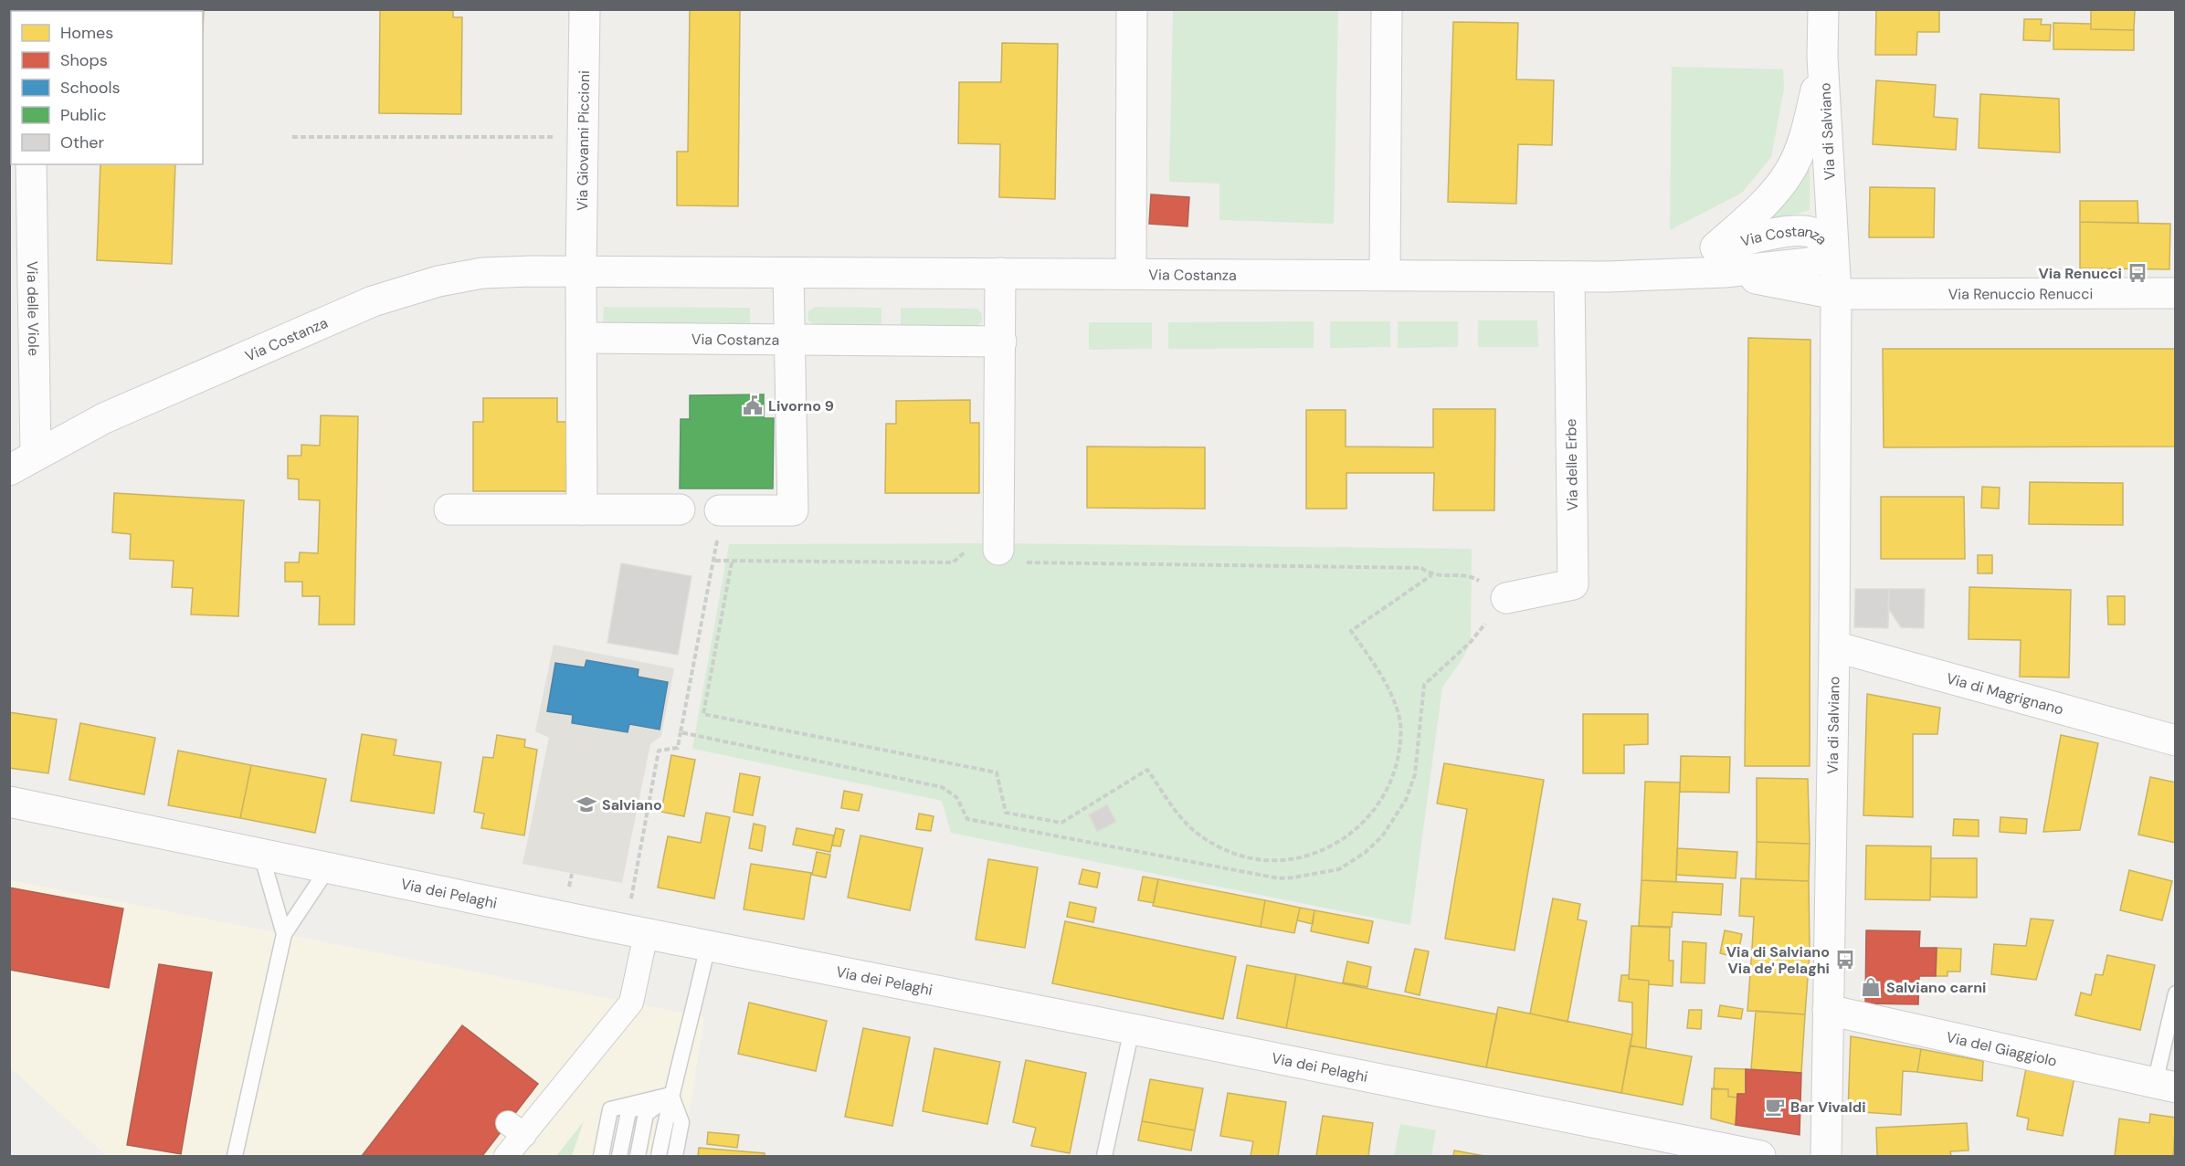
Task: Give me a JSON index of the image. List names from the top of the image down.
{
  "streets": {
    "street": [
      "Via di Salviano",
      "Via Giovanni Piccioni",
      "Via Costanza",
      "Via Renuccio Renucci",
      "Via delle Viole",
      "Via delle Erbe",
      "Via di Magrignano",
      "Via dei Pelaghi",
      "Via del Giaggiolo"
    ]
  },
  "crossings": [
    ["Via di Salviano", "Via Costanza"],
    ["Via di Salviano", "Via Renuccio Renucci"],
    ["Via di Salviano", "Via di Magrignano"],
    ["Via di Salviano", "Via del Giaggiolo"],
    ["Via Giovanni Piccioni", "Via Costanza"],
    ["Via Costanza", "Via Renuccio Renucci"],
    ["Via Costanza", "Via delle Viole"],
    ["Via Costanza", "Via delle Erbe"]
  ],
  "places": {
    "bus stop": ["Via Renucci", "Via di Salviano Via de' Pelaghi"],
    "public building": ["Livorno 9"],
    "school or university": ["Salviano"],
    "shop": ["Salviano carni"],
    "cafe": ["Bar Vivaldi"]
  },
  "legend": [
    "Homes",
    "Shops",
    "Schools",
    "Public",
    "Other"
  ]
}
